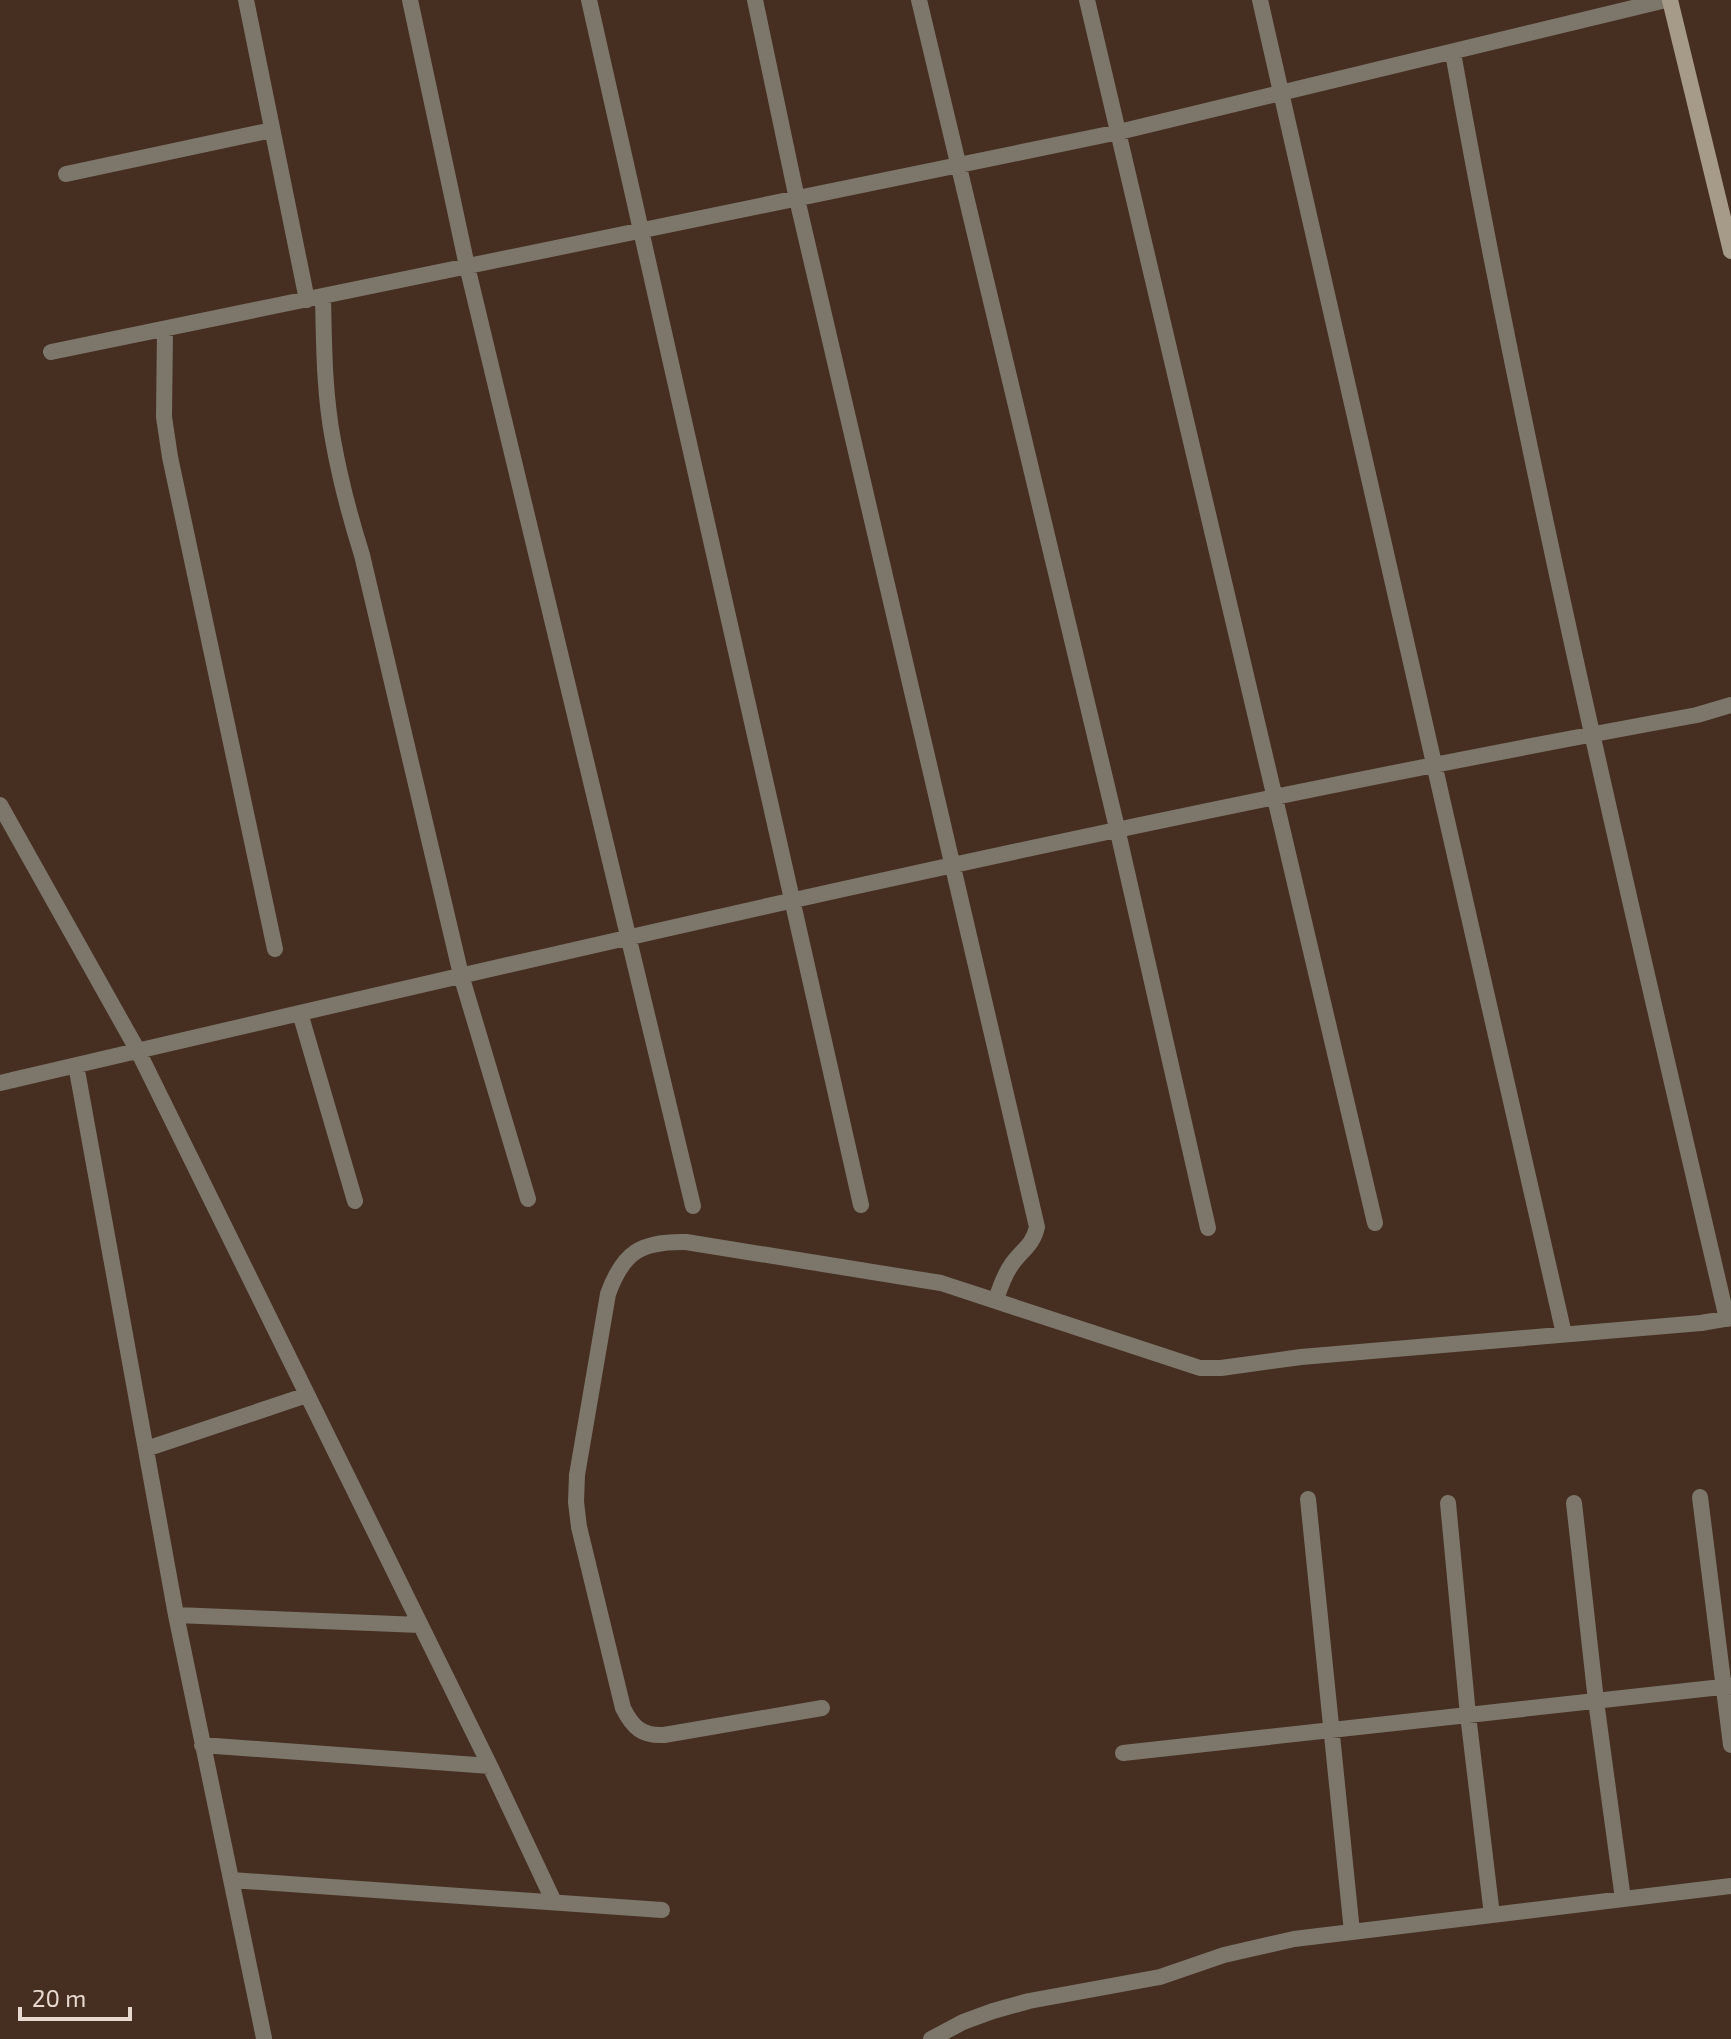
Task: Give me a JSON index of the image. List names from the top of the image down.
{
  "scale_bar": "20 m"
}
